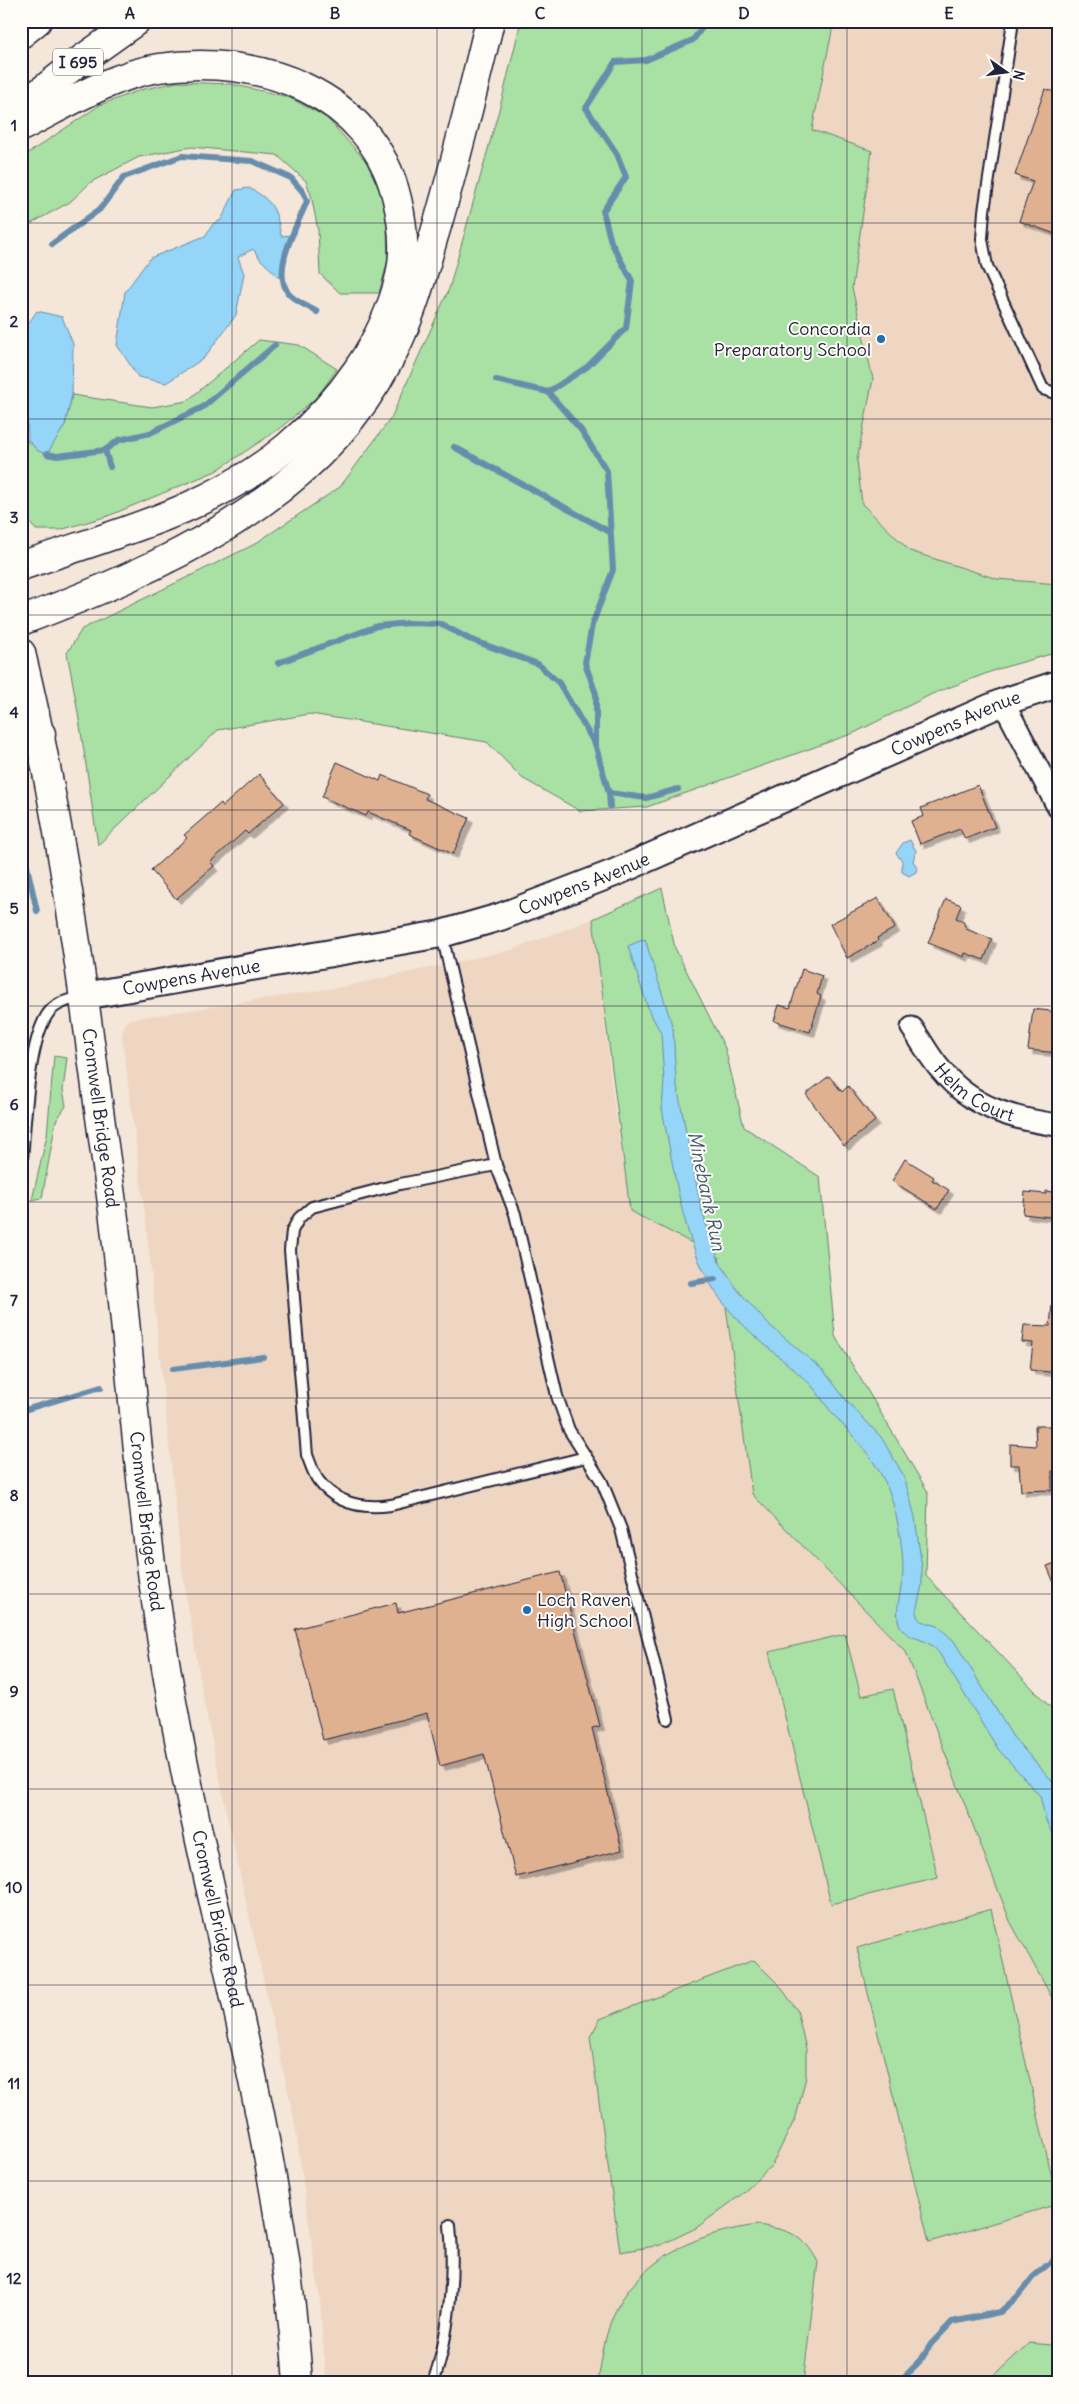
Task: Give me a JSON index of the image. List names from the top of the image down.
{
  "streets": {
    "main road": ["I 695", "Cromwell Bridge Road"],
    "street": ["Cowpens Avenue", "Helm Court"]
  },
  "crossings": [
    ["Cowpens Avenue", "Cromwell Bridge Road"]
  ],
  "water": ["Minebank Run"],
  "places": ["Concordia Preparatory School", "Loch Raven High School"],
  "north": "right",
  "grid": {
    "columns": [
      "A",
      "B",
      "C",
      "D",
      "E"
    ],
    "rows": [
      "1",
      "2",
      "3",
      "4",
      "5",
      "6",
      "7",
      "8",
      "9",
      "10",
      "11",
      "12"
    ]
  }
}
